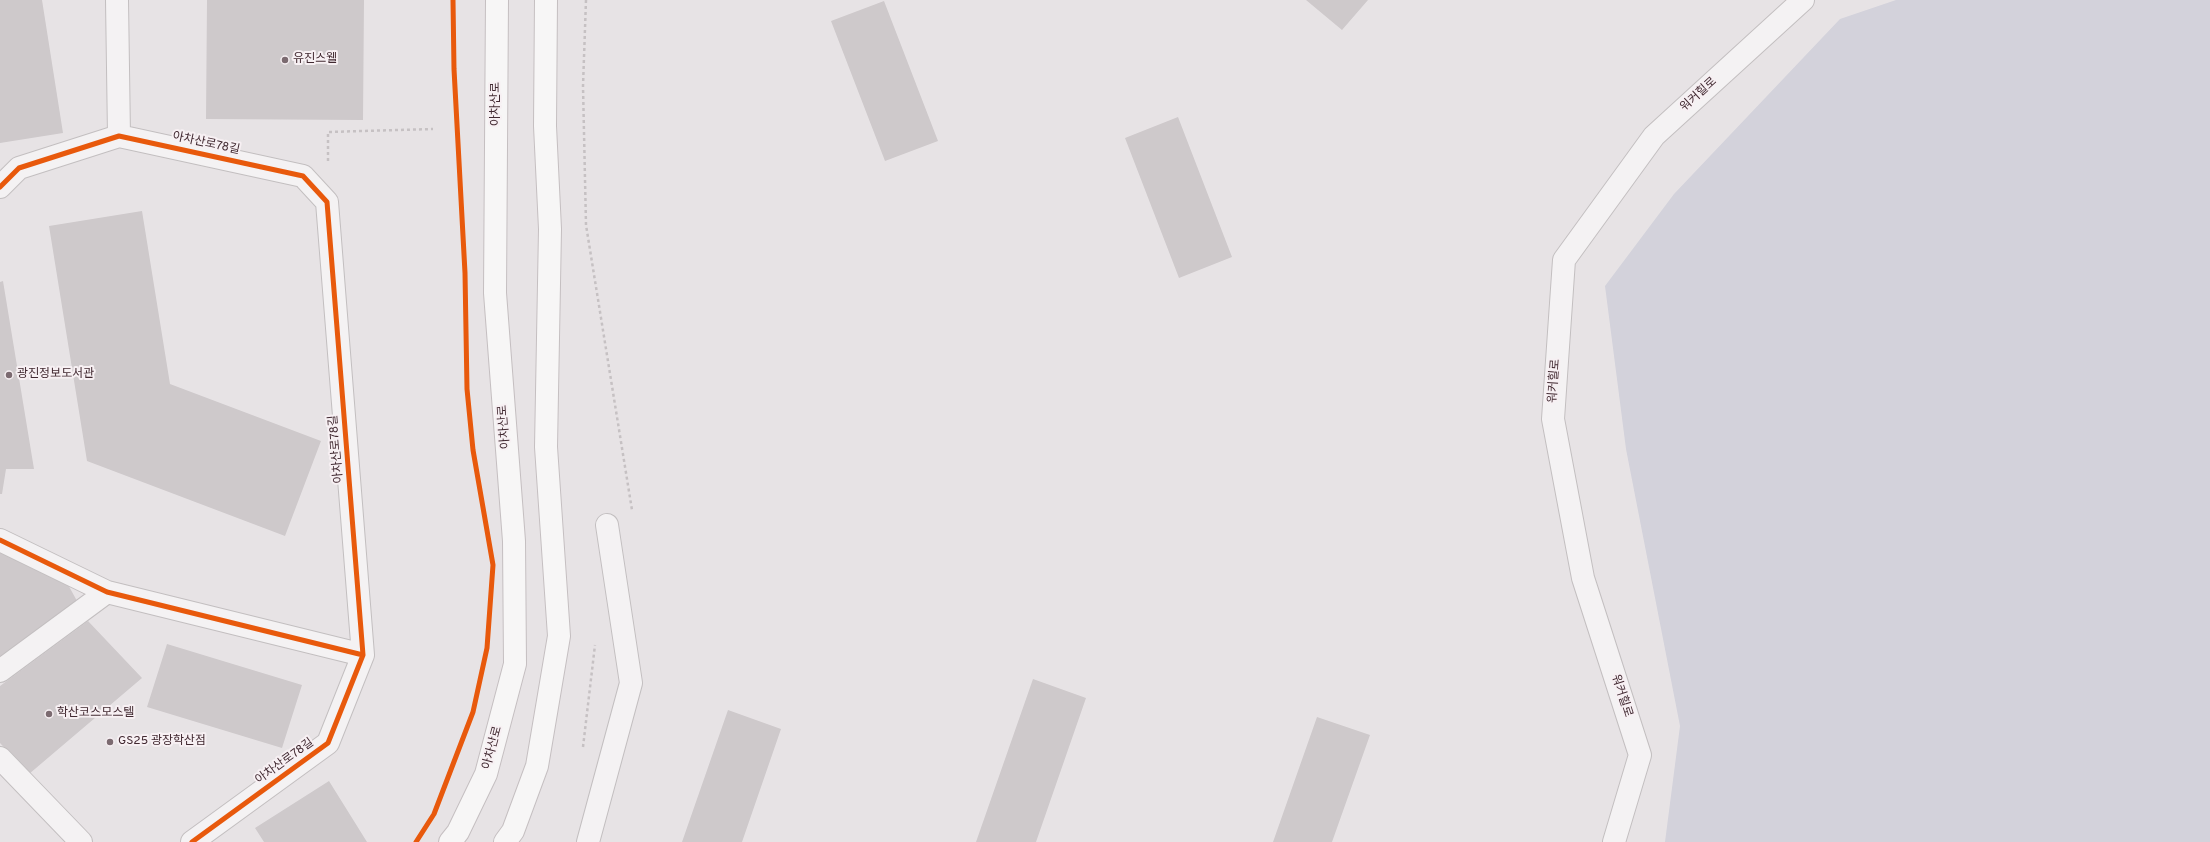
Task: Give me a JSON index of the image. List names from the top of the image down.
{
  "streets": {
    "main road": ["아차산로"],
    "street": ["워커힐로", "아차산로78길"]
  },
  "places": [
    "유진스웰",
    "광진정보도서관",
    "학산코스모스텔",
    "GS25 광장학산점"
  ]
}
